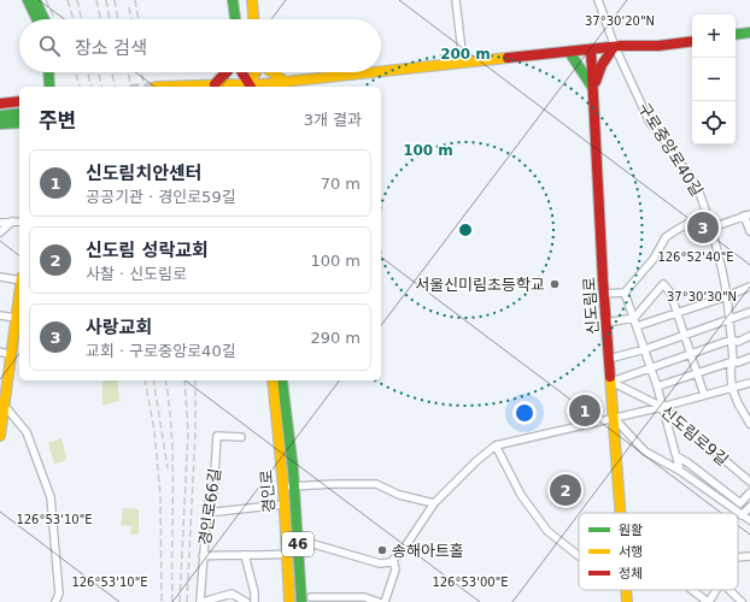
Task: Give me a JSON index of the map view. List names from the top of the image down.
{
  "streets": {
    "main road": ["신도림로", "경인로", "46"],
    "street": ["구로중앙로40길", "신도림로9길", "경인로66길"]
  },
  "crossings": [
    ["신도림로", "신도림로9길"]
  ],
  "places": ["서울신미림초등학교", "송해아트홀"],
  "legend": ["원활", "서행", "정체"],
  "page": {
    "map_buttons": ["+", "−"],
    "search": "장소 검색",
    "heading": ["주변", "3개 결과"],
    "list": [
      {
        "mark": "1",
        "name": "신도림치안센터",
        "note": "공공기관 · 경인로59길",
        "value": "70 m"
      },
      {
        "mark": "2",
        "name": "신도림 성락교회",
        "note": "사찰 · 신도림로",
        "value": "100 m"
      },
      {
        "mark": "3",
        "name": "사랑교회",
        "note": "교회 · 구로중앙로40길",
        "value": "290 m"
      }
    ],
    "pins": ["3", "1", "2"]
  },
  "coordinates": [
    "37°30'20\"N",
    "126°52'40\"E",
    "37°30'30\"N",
    "126°53'10\"E",
    "126°53'00\"E"
  ],
  "rings": ["200 m", "100 m"]
}
